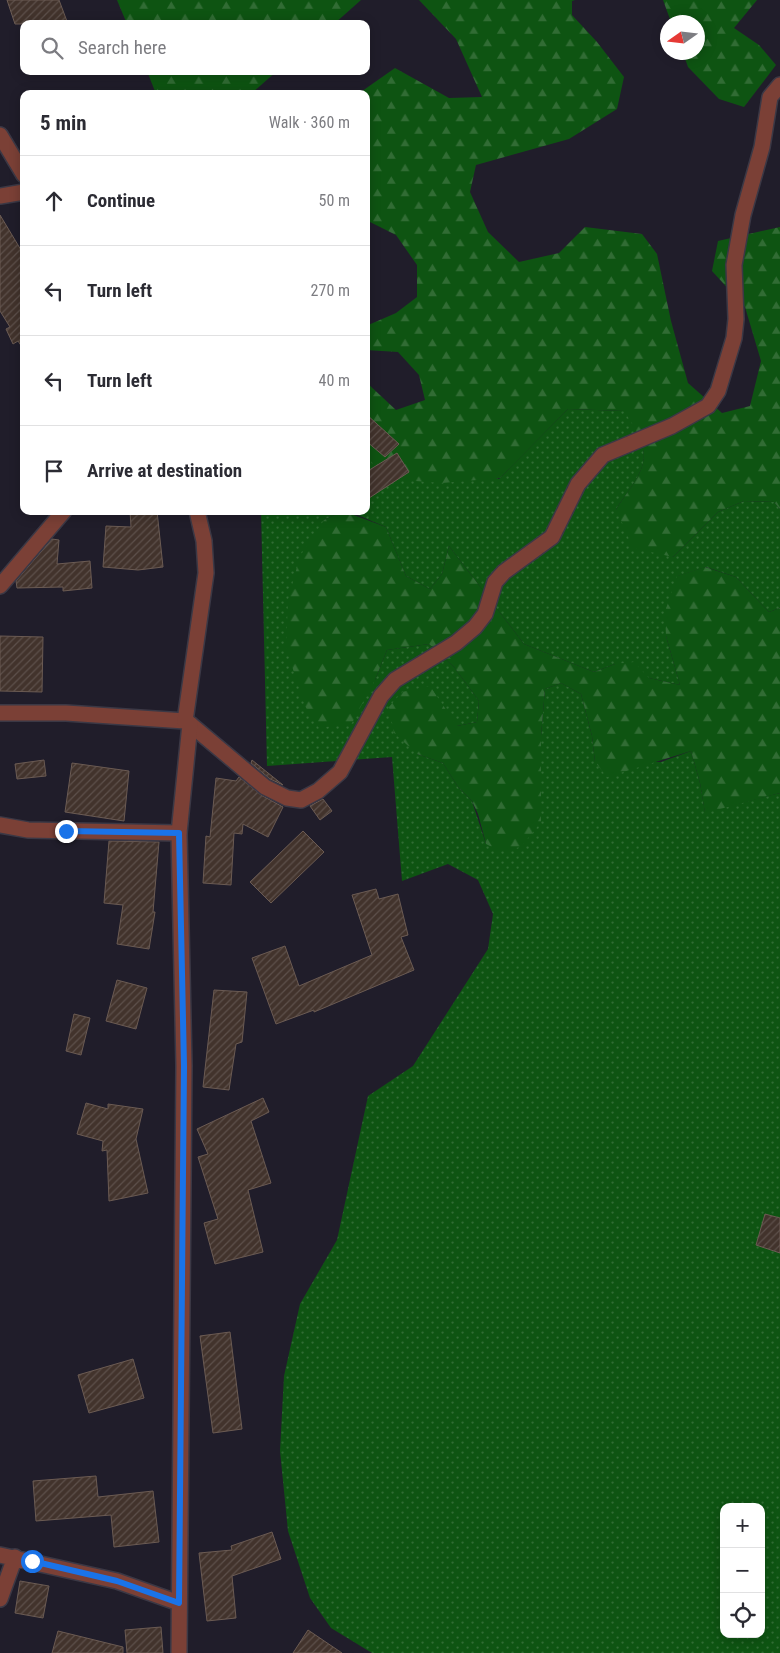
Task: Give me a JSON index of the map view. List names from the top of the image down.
{
  "north": "left",
  "page": {
    "search": "Search here",
    "heading": ["5 min", "Walk · 360 m"],
    "list": [
      ["Continue", "50 m"],
      ["Turn left", "270 m"],
      ["Turn left", "40 m"],
      "Arrive at destination"
    ],
    "map_buttons": ["+", "−"]
  }
}
